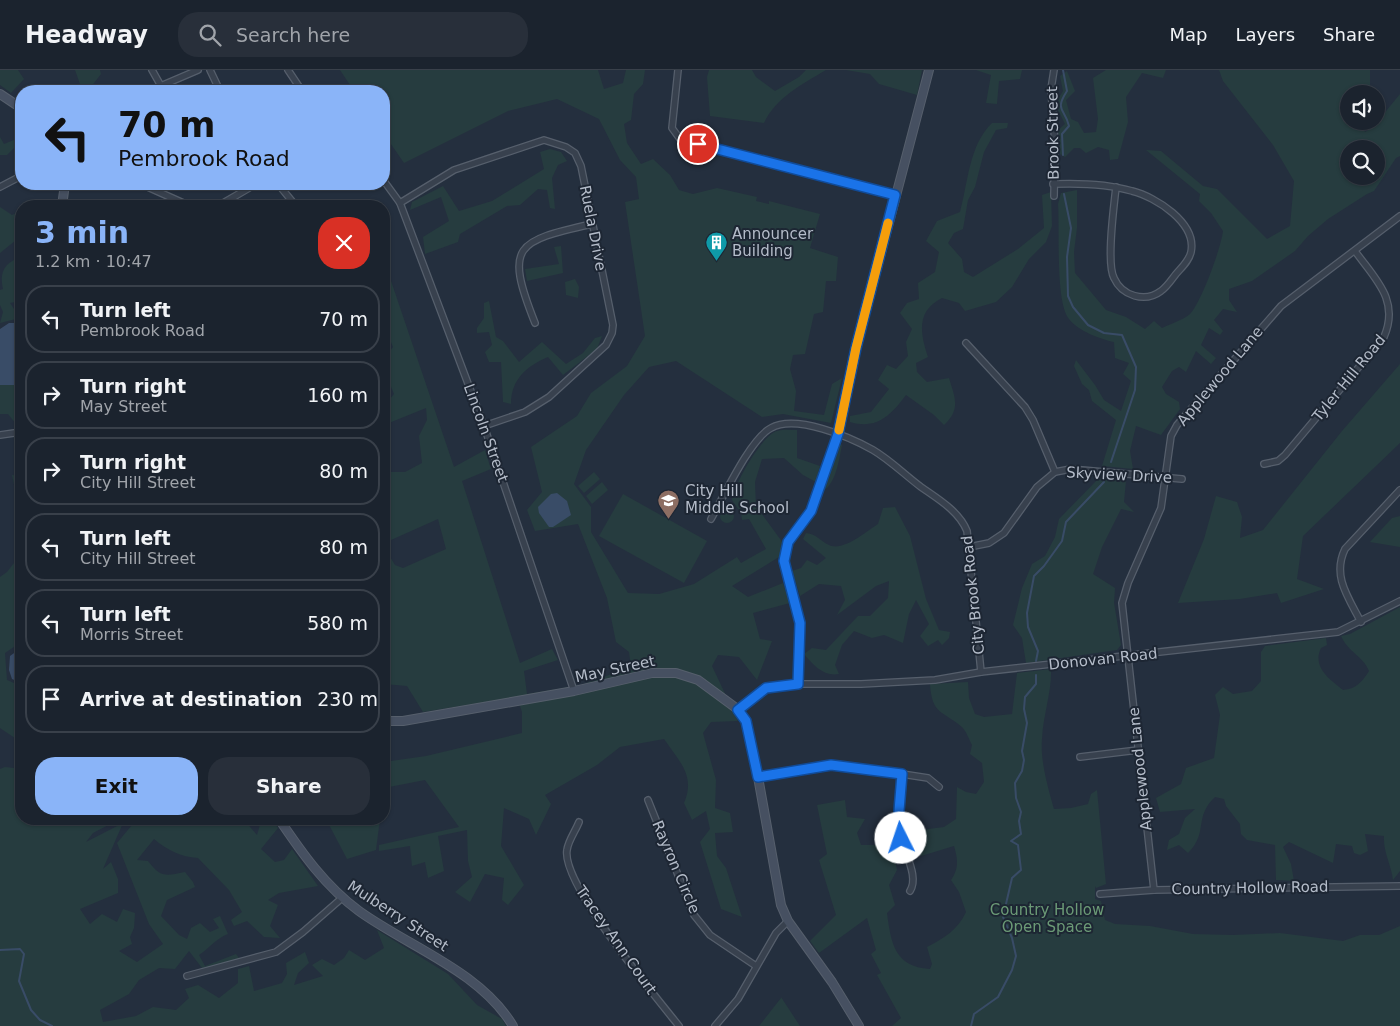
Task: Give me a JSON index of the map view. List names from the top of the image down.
{
  "streets": {
    "street": [
      "Brook Street",
      "Ruela Drive",
      "Applewood Lane",
      "Tyler Hill Road",
      "Lincoln Street",
      "Skyview Drive",
      "City Brook Road",
      "Donovan Road",
      "May Street",
      "Rayron Circle",
      "Country Hollow Road",
      "Mulberry Street",
      "Tracey Ann Court"
    ]
  },
  "crossings": [
    ["Ruela Drive", "Lincoln Street"],
    ["Applewood Lane", "Tyler Hill Road"],
    ["Applewood Lane", "Skyview Drive"],
    ["Applewood Lane", "Donovan Road"],
    ["Applewood Lane", "Country Hollow Road"],
    ["Lincoln Street", "May Street"],
    ["Skyview Drive", "City Brook Road"],
    ["City Brook Road", "Donovan Road"]
  ],
  "parks": ["Country Hollow Open Space"],
  "places": {
    "building": ["Announcer Building"],
    "school or university": ["City Hill Middle School"]
  },
  "page": {
    "header": "Headway",
    "search": "Search here",
    "nav": ["Map", "Layers", "Share"],
    "turn": ["70 m", "Pembrook Road"],
    "heading": ["3 min", "1.2 km · 10:47"],
    "list": [
      {
        "name": "Turn left",
        "note": "Pembrook Road",
        "value": "70 m"
      },
      {
        "name": "Turn right",
        "note": "May Street",
        "value": "160 m"
      },
      {
        "name": "Turn right",
        "note": "City Hill Street",
        "value": "80 m"
      },
      {
        "name": "Turn left",
        "note": "City Hill Street",
        "value": "80 m"
      },
      {
        "name": "Turn left",
        "note": "Morris Street",
        "value": "580 m"
      },
      {
        "name": "Arrive at destination",
        "value": "230 m"
      }
    ],
    "buttons": ["Exit", "Share"]
  }
}
